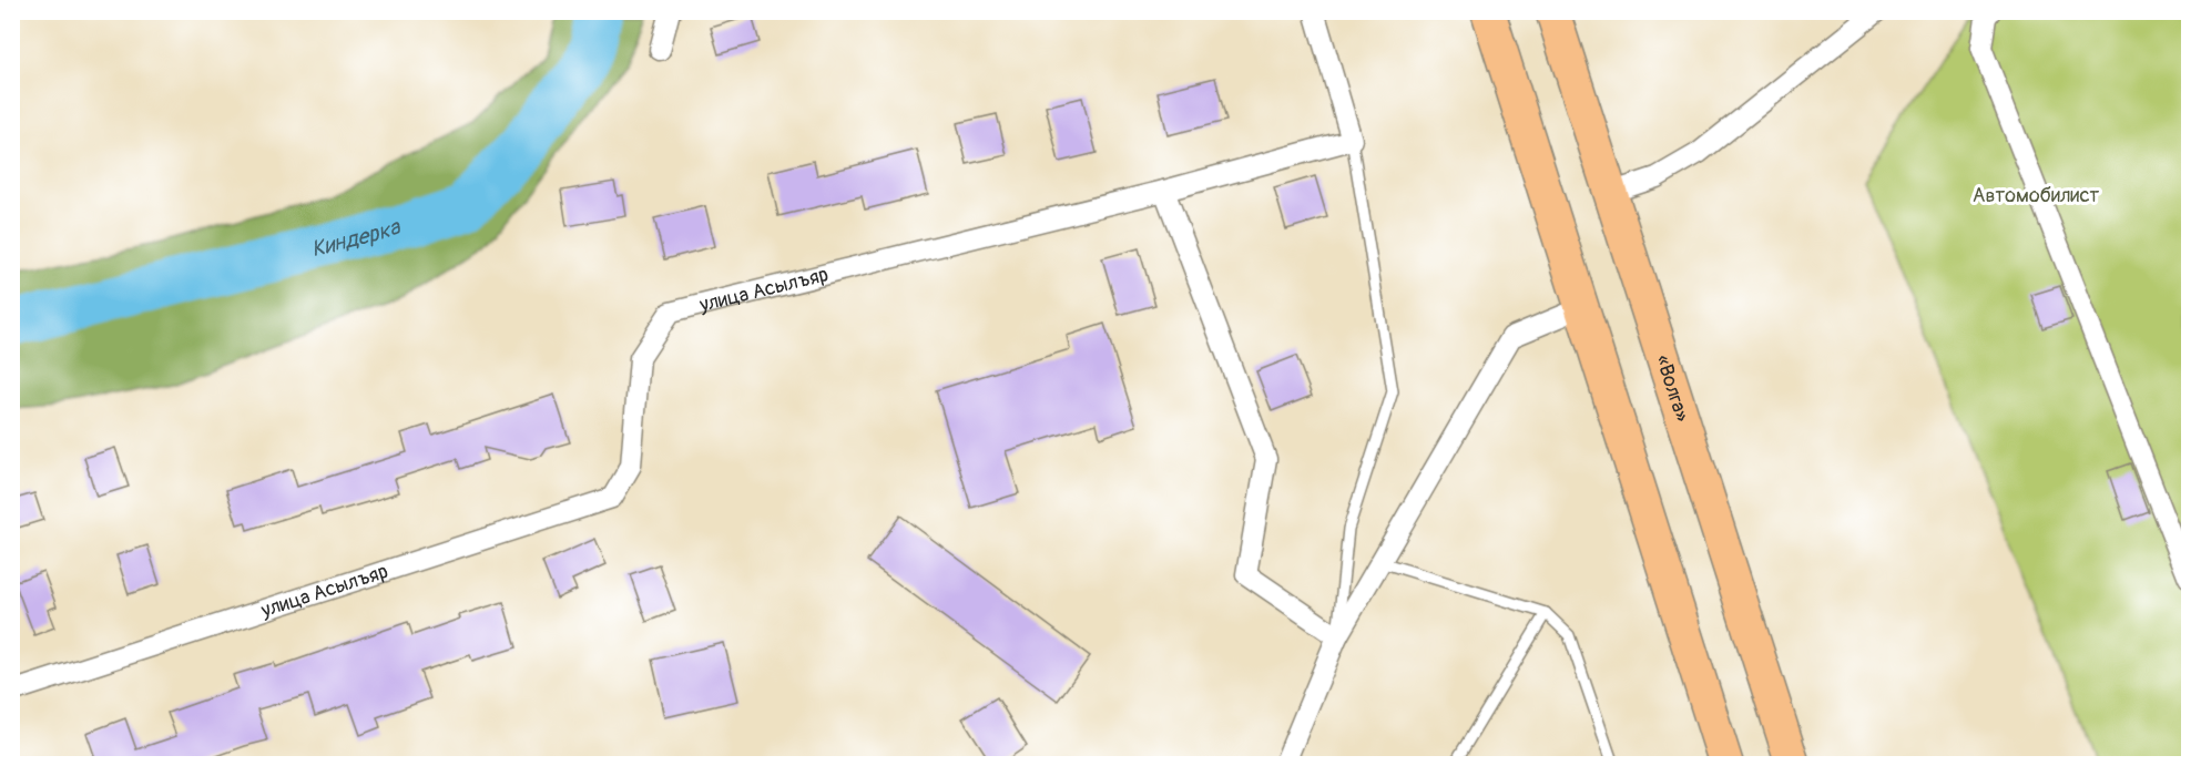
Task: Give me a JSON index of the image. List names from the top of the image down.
{
  "streets": {
    "highway": ["«Волга»"],
    "street": ["улица Асылъяр"]
  },
  "water": ["Киндерка"],
  "parks": ["Автомобилист"]
}
